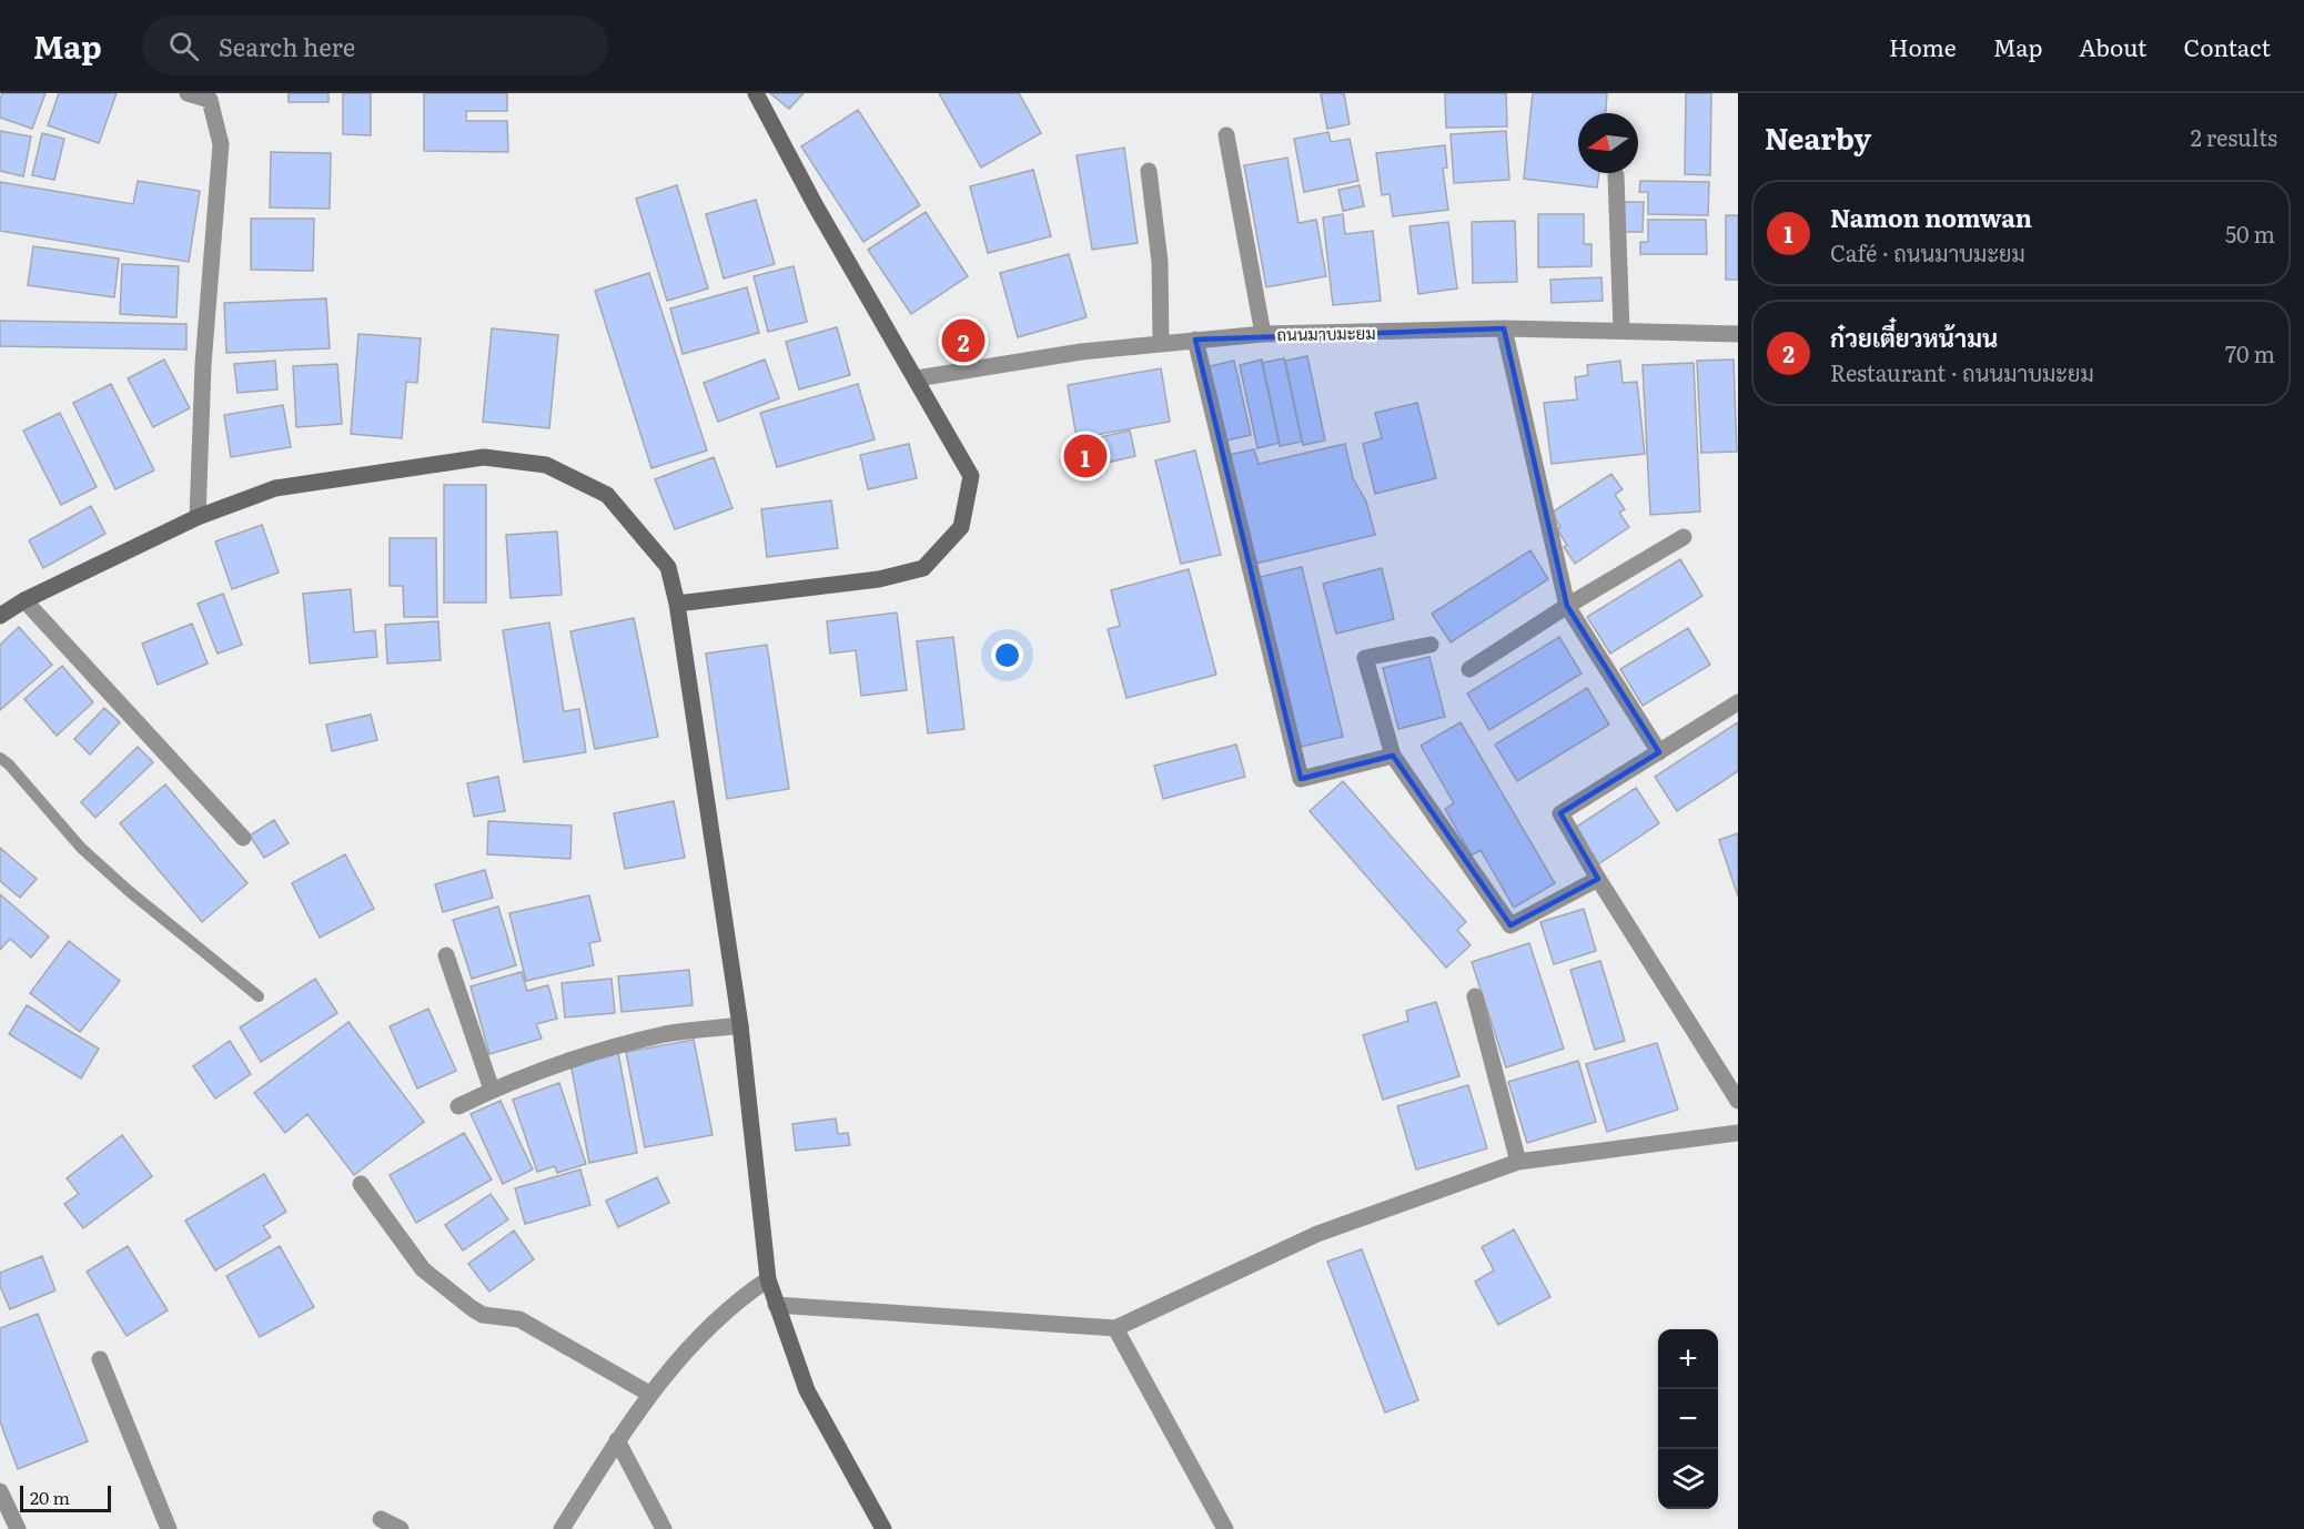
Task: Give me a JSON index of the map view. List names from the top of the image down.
{
  "streets": {
    "street": ["ถนนมาบมะยม"]
  },
  "scale_bar": "20 m",
  "north": "left",
  "page": {
    "header": "Map",
    "search": "Search here",
    "nav": [
      "Home",
      "Map",
      "About",
      "Contact"
    ],
    "heading": ["Nearby", "2 results"],
    "list": [
      {
        "mark": "1",
        "name": "Namon nomwan",
        "note": "Café · ถนนมาบมะยม",
        "value": "50 m"
      },
      {
        "mark": "2",
        "name": "ก๋วยเตี๋ยวหน้ามน",
        "note": "Restaurant · ถนนมาบมะยม",
        "value": "70 m"
      }
    ],
    "pins": ["2", "1"],
    "map_buttons": ["+", "−"],
    "scale": "20 m"
  }
}
